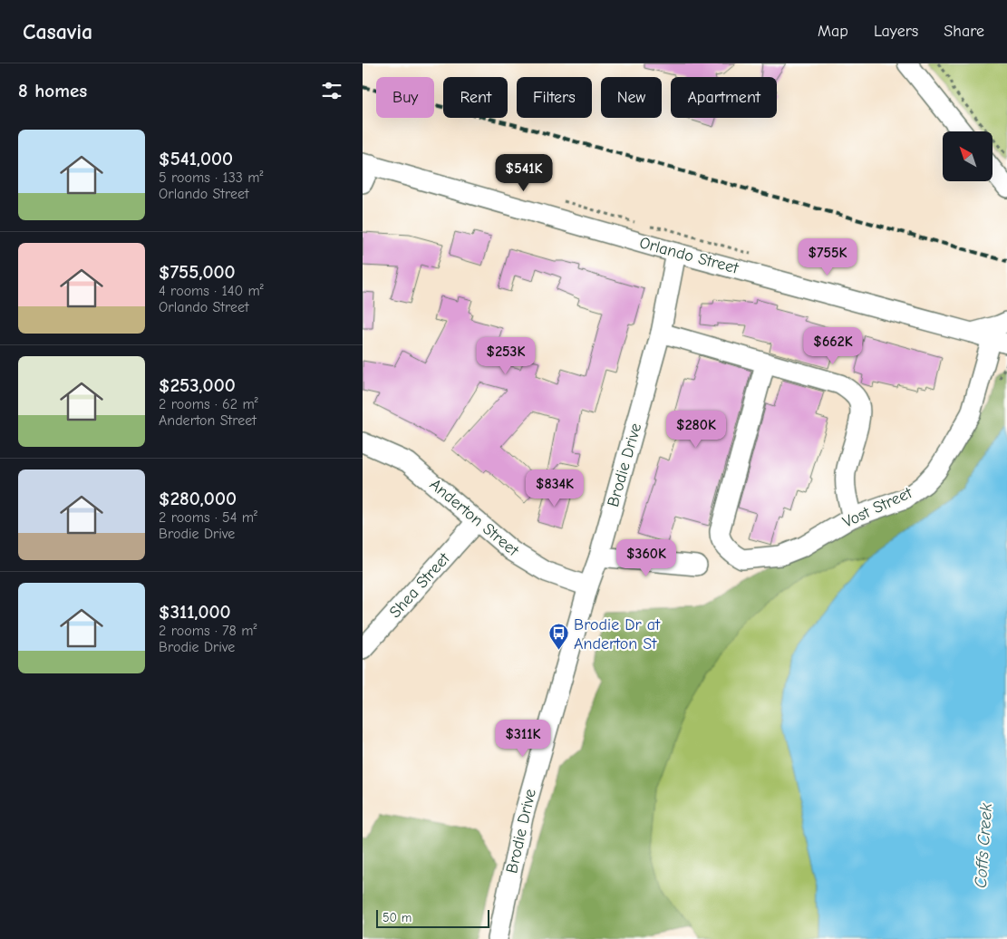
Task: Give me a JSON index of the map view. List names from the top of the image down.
{
  "streets": {
    "street": [
      "Orlando Street",
      "Brodie Drive",
      "Vost Street",
      "Anderton Street",
      "Shea Street"
    ]
  },
  "crossings": [
    ["Orlando Street", "Brodie Drive"],
    ["Orlando Street", "Vost Street"],
    ["Brodie Drive", "Anderton Street"],
    ["Anderton Street", "Shea Street"]
  ],
  "water": ["Coffs Creek"],
  "places": {
    "bus stop": ["Brodie Dr at Anderton St"]
  },
  "scale_bar": "50 m",
  "north": "top left",
  "page": {
    "header": "Casavia",
    "nav": ["Map", "Layers", "Share"],
    "heading": "8 homes",
    "chip": [
      "Buy",
      "Rent",
      "Filters",
      "New",
      "Apartment"
    ],
    "list": [
      {
        "name": "$541,000",
        "note": "5 rooms · 133 m² · Orlando Street"
      },
      {
        "name": "$755,000",
        "note": "4 rooms · 140 m² · Orlando Street"
      },
      {
        "name": "$253,000",
        "note": "2 rooms · 62 m² · Anderton Street"
      },
      {
        "name": "$280,000",
        "note": "2 rooms · 54 m² · Brodie Drive"
      },
      {
        "name": "$311,000",
        "note": "2 rooms · 78 m² · Brodie Drive"
      }
    ],
    "price": [
      "$541K",
      "$755K",
      "$662K",
      "$253K",
      "$280K",
      "$834K",
      "$360K",
      "$311K"
    ],
    "scale": "50 m"
  }
}
